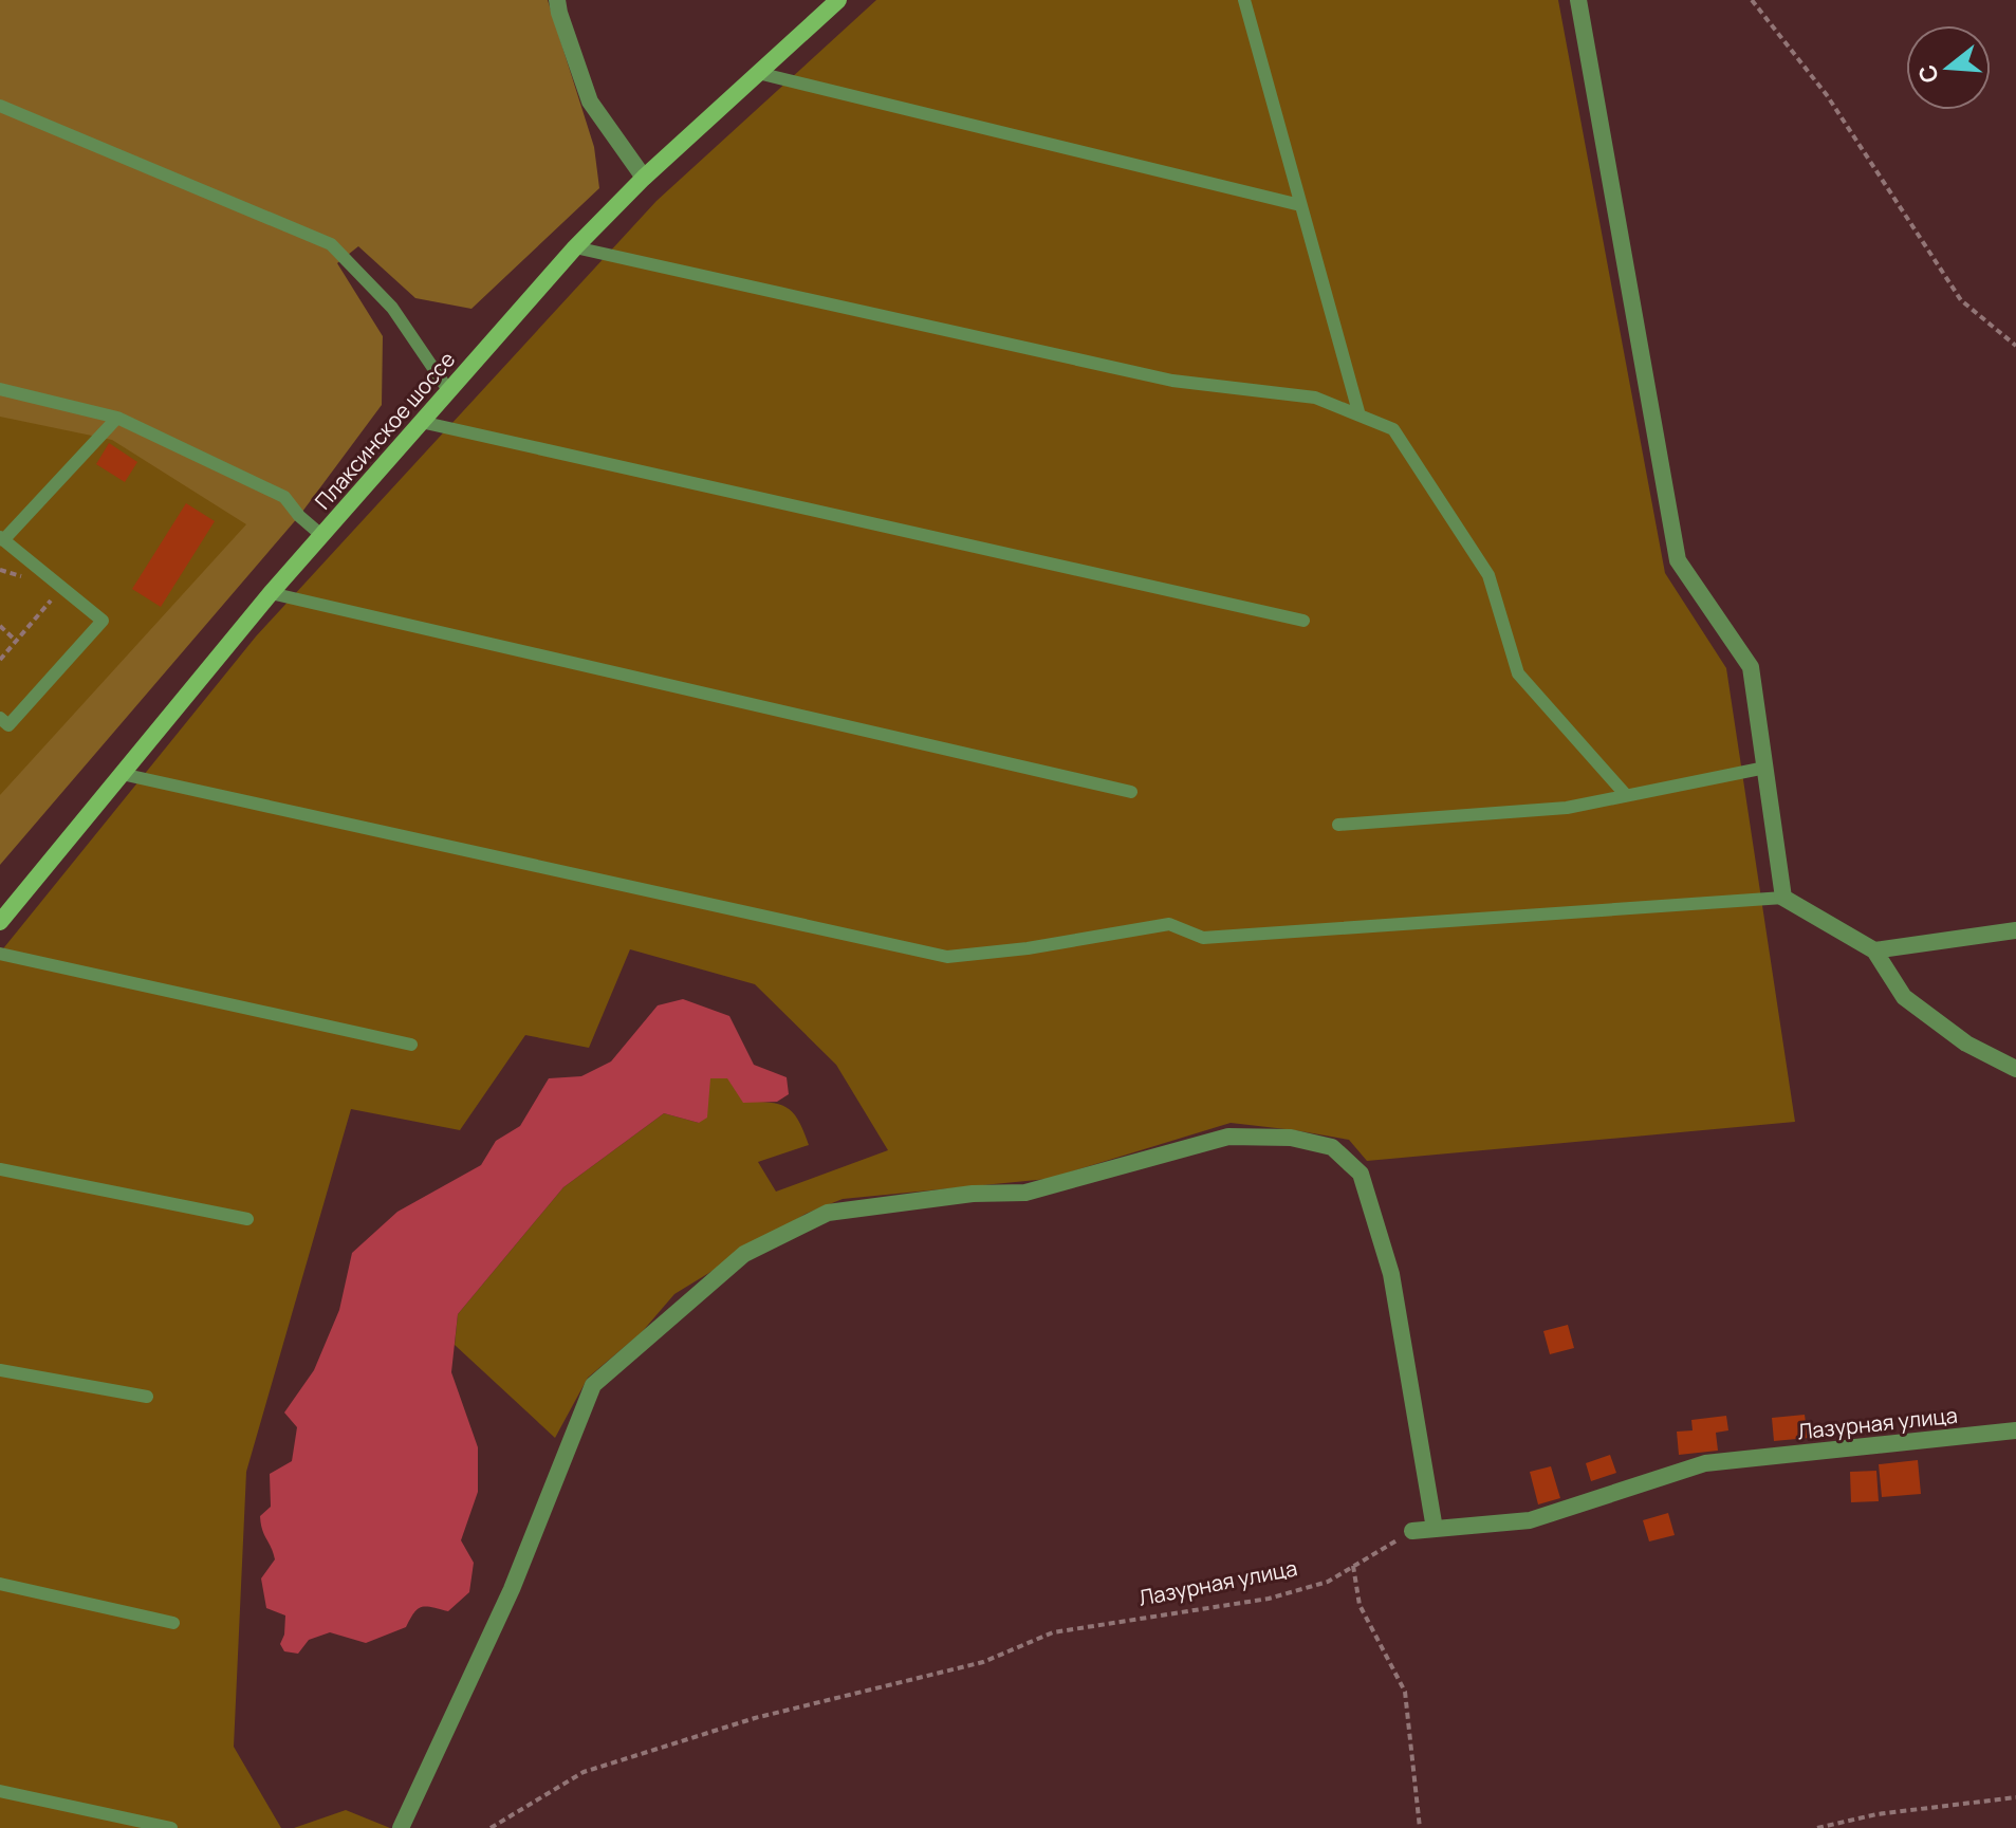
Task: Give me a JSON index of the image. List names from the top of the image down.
{
  "streets": {
    "main road": ["Плаксинское шоссе"],
    "street": ["Лазурная улица"]
  },
  "north": "left"
}
